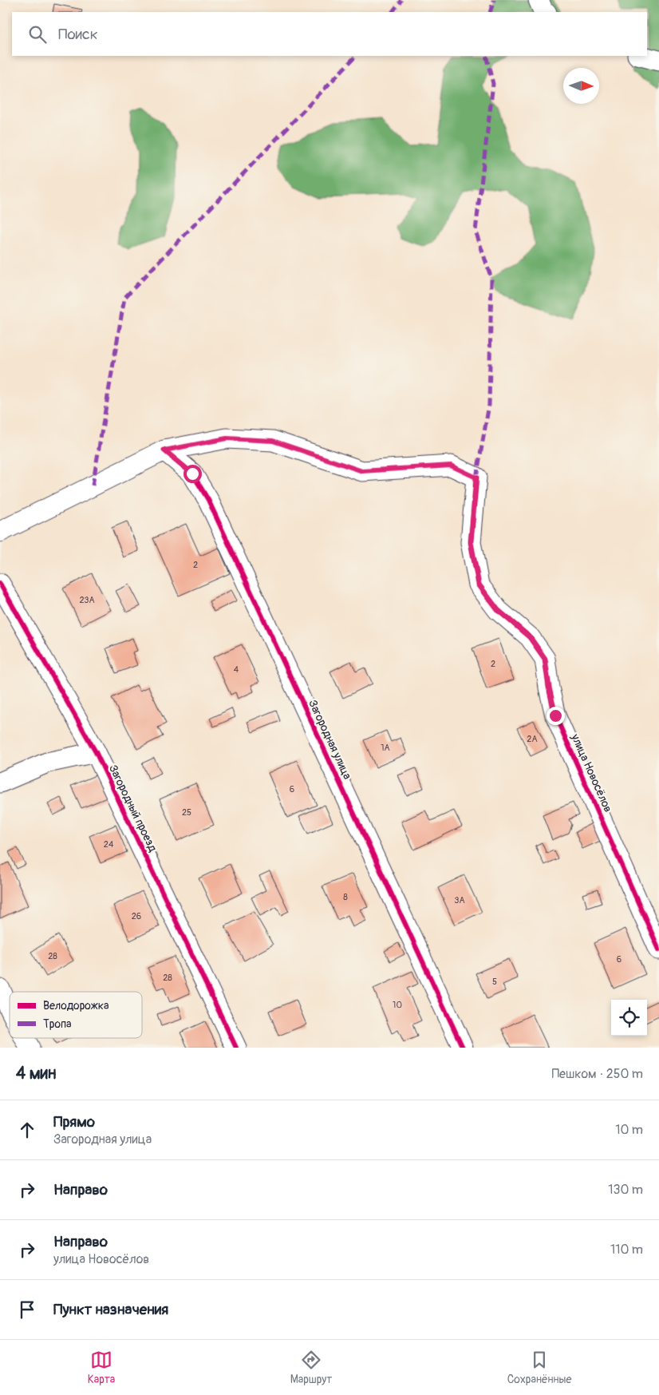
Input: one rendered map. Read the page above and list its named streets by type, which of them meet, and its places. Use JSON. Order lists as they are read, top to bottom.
{
  "streets": {
    "street": ["Загородная улица", "улица Новосёлов", "Загородный проезд"]
  },
  "crossings": [
    ["Загородная улица", "улица Новосёлов"]
  ],
  "house_numbers": [
    "2",
    "23А",
    "2",
    "4",
    "2А",
    "1А",
    "6",
    "25",
    "24",
    "8",
    "3А",
    "26",
    "28",
    "6",
    "28",
    "5",
    "10"
  ],
  "legend": ["Велодорожка", "Тропа"],
  "north": "right",
  "page": {
    "search": "Поиск",
    "heading": ["4 мин", "Пешком · 250 m"],
    "list": [
      ["Прямо", "Загородная улица", "10 m"],
      ["Направо", "130 m"],
      ["Направо", "улица Новосёлов", "110 m"],
      "Пункт назначения"
    ],
    "nav": ["Карта", "Маршрут", "Сохранённые"]
  }
}
